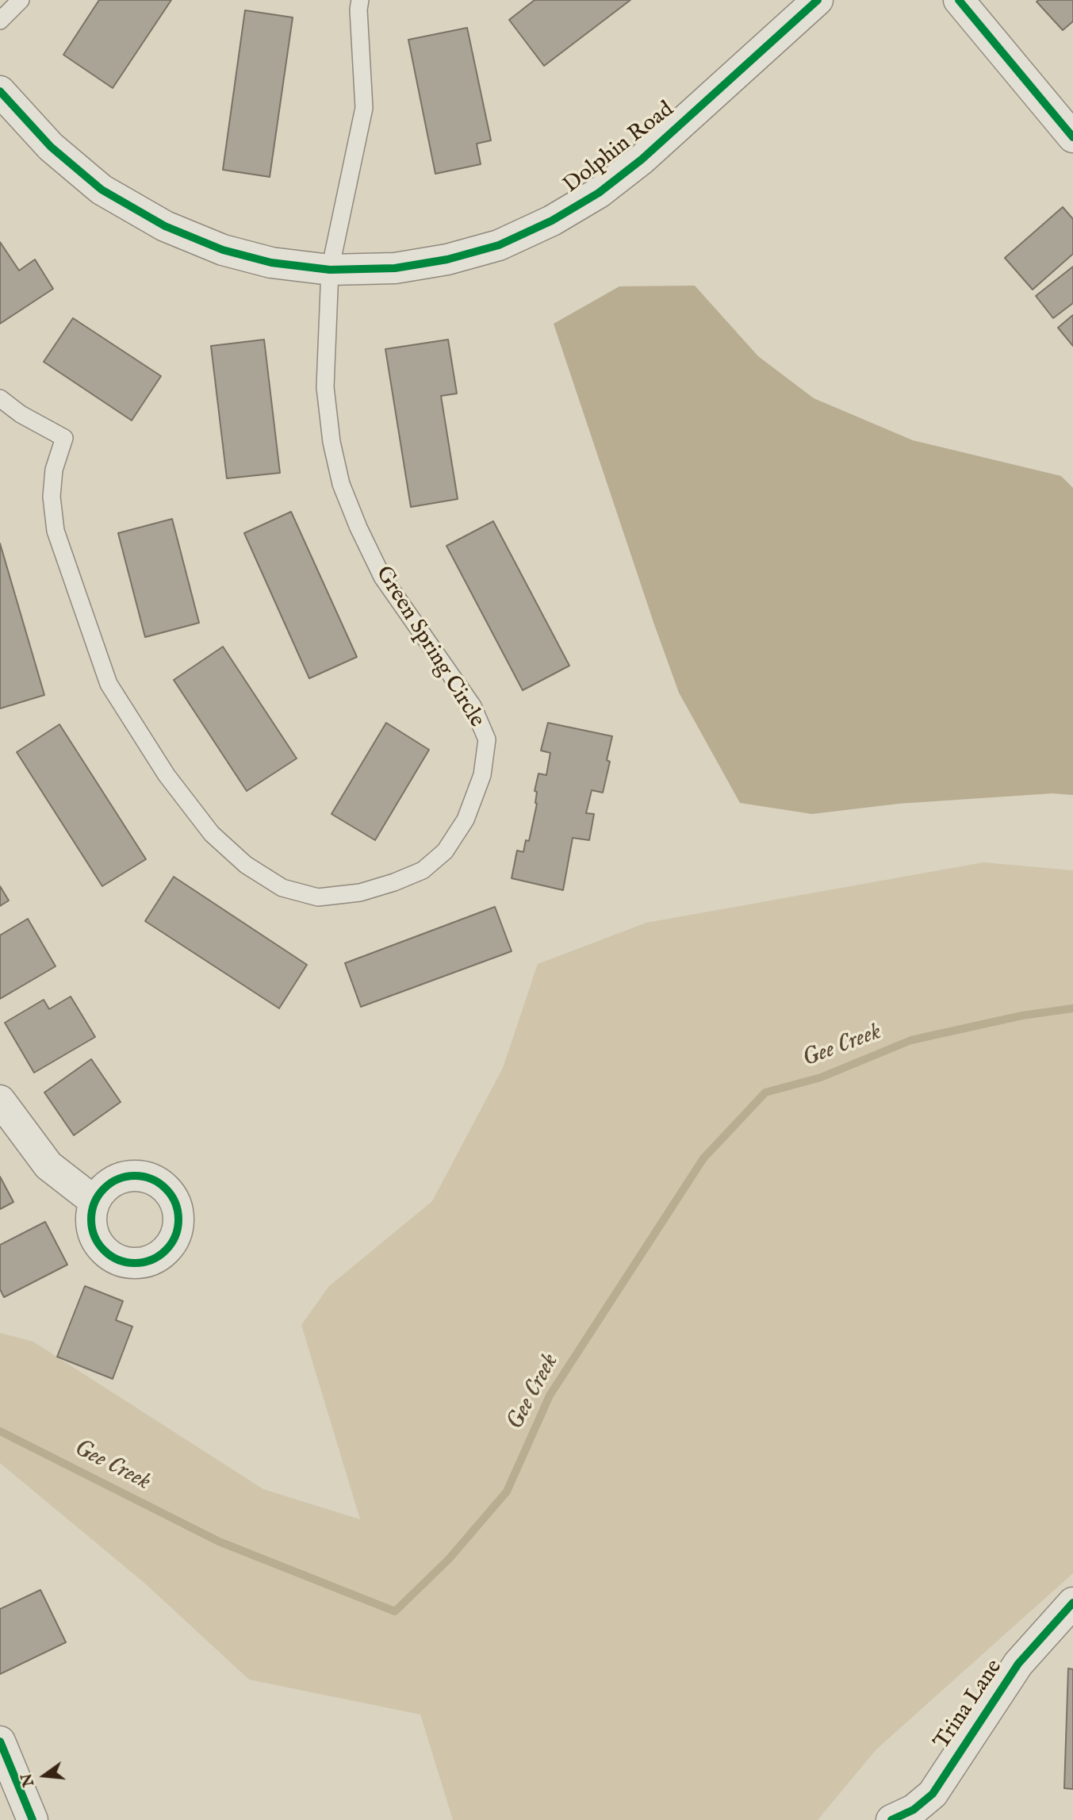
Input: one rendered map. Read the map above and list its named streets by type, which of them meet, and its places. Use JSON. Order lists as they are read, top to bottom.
{
  "streets": {
    "street": ["Dolphin Road", "Trina Lane"],
    "lane": ["Green Spring Circle"]
  },
  "crossings": [
    ["Dolphin Road", "Green Spring Circle"]
  ],
  "water": ["Gee Creek"],
  "north": "left"
}
